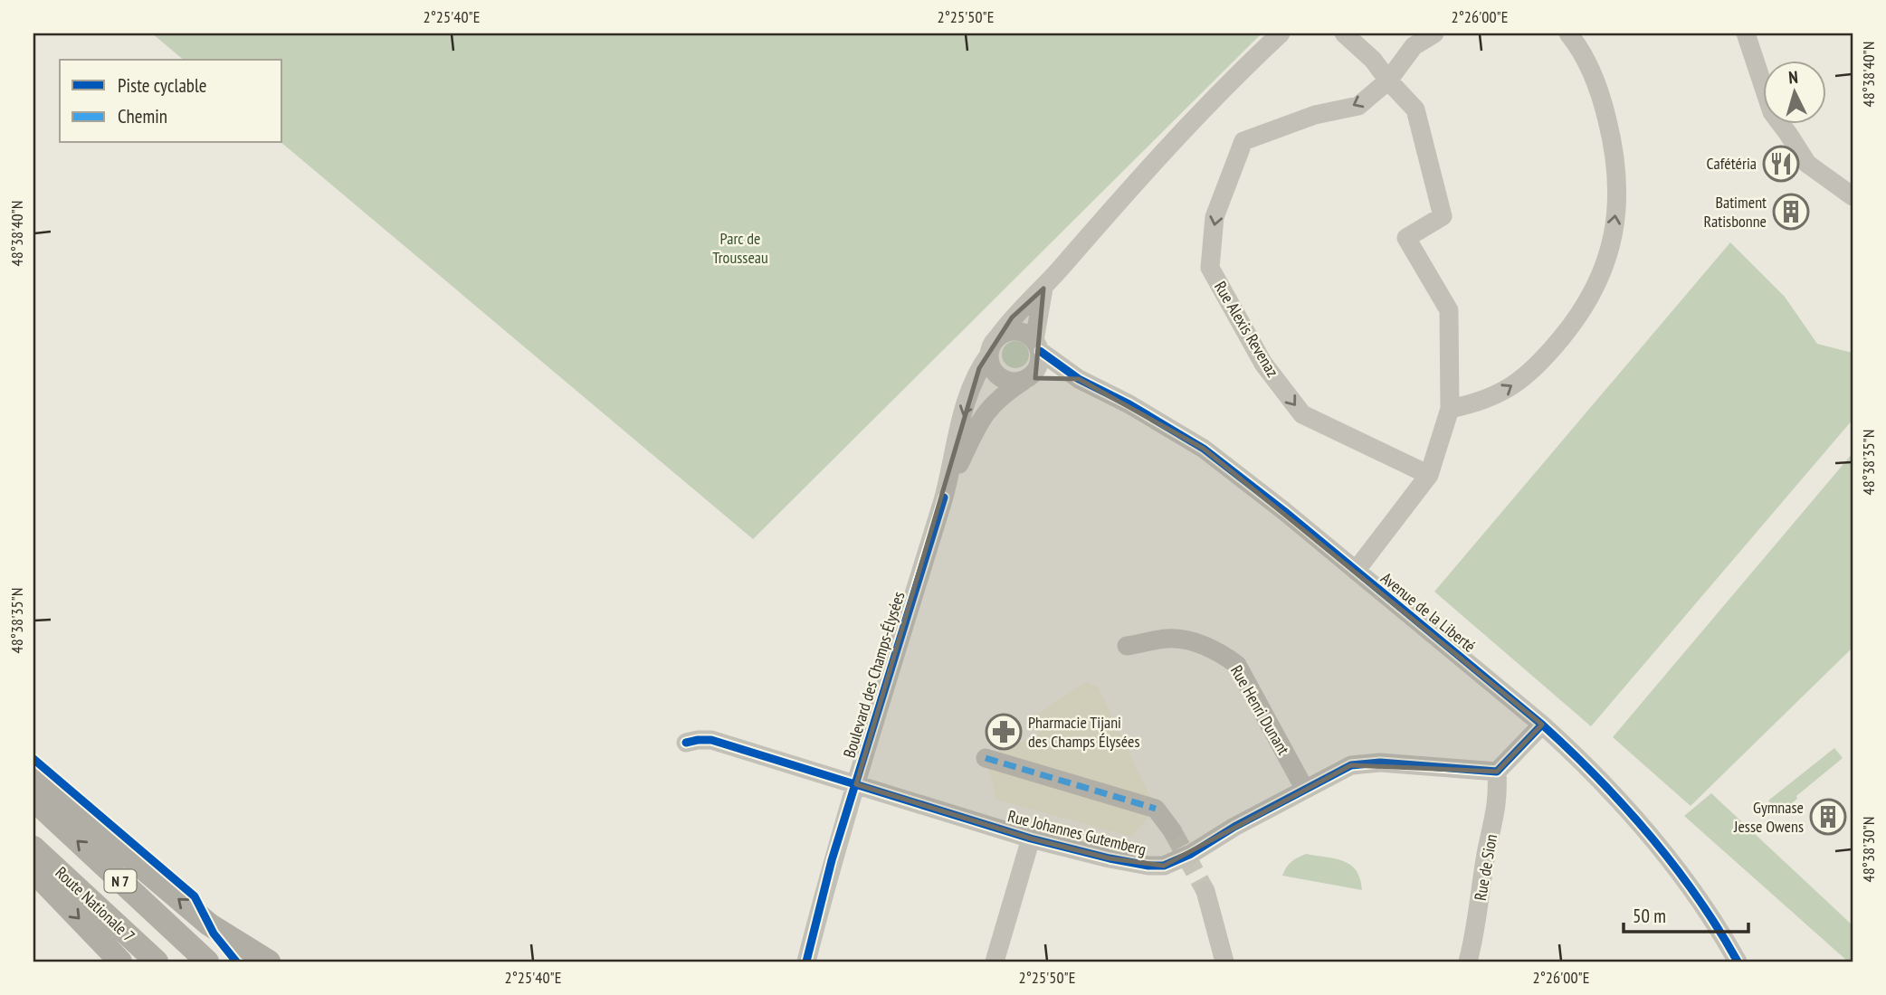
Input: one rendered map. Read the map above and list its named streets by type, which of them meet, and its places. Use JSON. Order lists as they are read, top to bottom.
{
  "streets": {
    "main road": ["N 7", "Route Nationale 7"],
    "street": [
      "Rue Alexis Revenaz",
      "Avenue de la Liberté",
      "Boulevard des Champs-Élysées",
      "Rue Henri Dunant",
      "Rue Johannes Gutemberg",
      "Rue de Sion"
    ]
  },
  "crossings": [
    ["Avenue de la Liberté", "Boulevard des Champs-Élysées"],
    ["Boulevard des Champs-Élysées", "Rue Johannes Gutemberg"],
    ["Rue Henri Dunant", "Rue Johannes Gutemberg"],
    ["Rue Johannes Gutemberg", "Rue de Sion"]
  ],
  "parks": ["Parc de Trousseau"],
  "places": {
    "restaurant": ["Cafétéria"],
    "building": ["Batiment Ratisbonne", "Gymnase Jesse Owens"],
    "pharmacy": ["Pharmacie Tijani des Champs Élysées"]
  },
  "legend": ["Piste cyclable", "Chemin"],
  "scale_bar": "50 m",
  "north": "top",
  "coordinates": [
    "2°25'40\"E",
    "2°25'50\"E",
    "2°26'00\"E",
    "48°38'40\"N",
    "48°38'35\"N",
    "48°38'30\"N"
  ]
}
